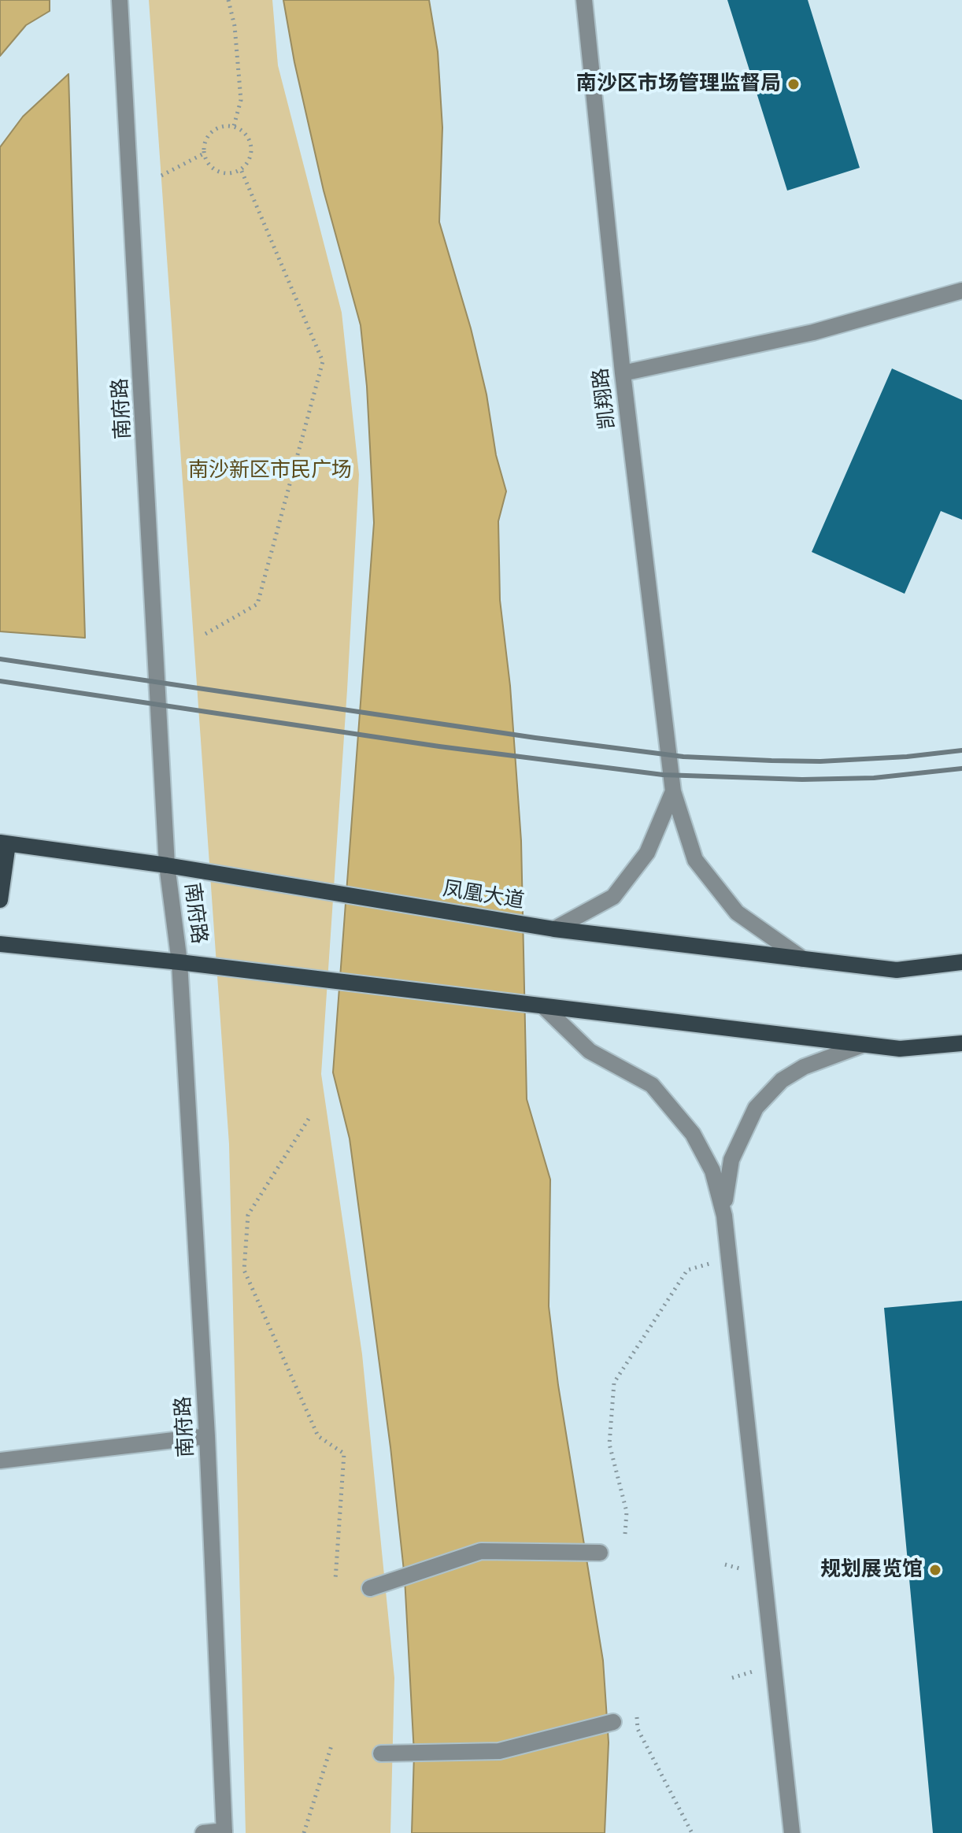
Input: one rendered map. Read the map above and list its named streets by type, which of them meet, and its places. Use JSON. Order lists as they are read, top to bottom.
{
  "streets": {
    "main road": ["凤凰大道"],
    "street": ["凯翔路", "南府路"]
  },
  "crossings": [
    ["凯翔路", "凤凰大道"],
    ["南府路", "凤凰大道"]
  ],
  "parks": ["南沙新区市民广场"],
  "places": ["南沙区市场管理监督局", "规划展览馆"]
}
